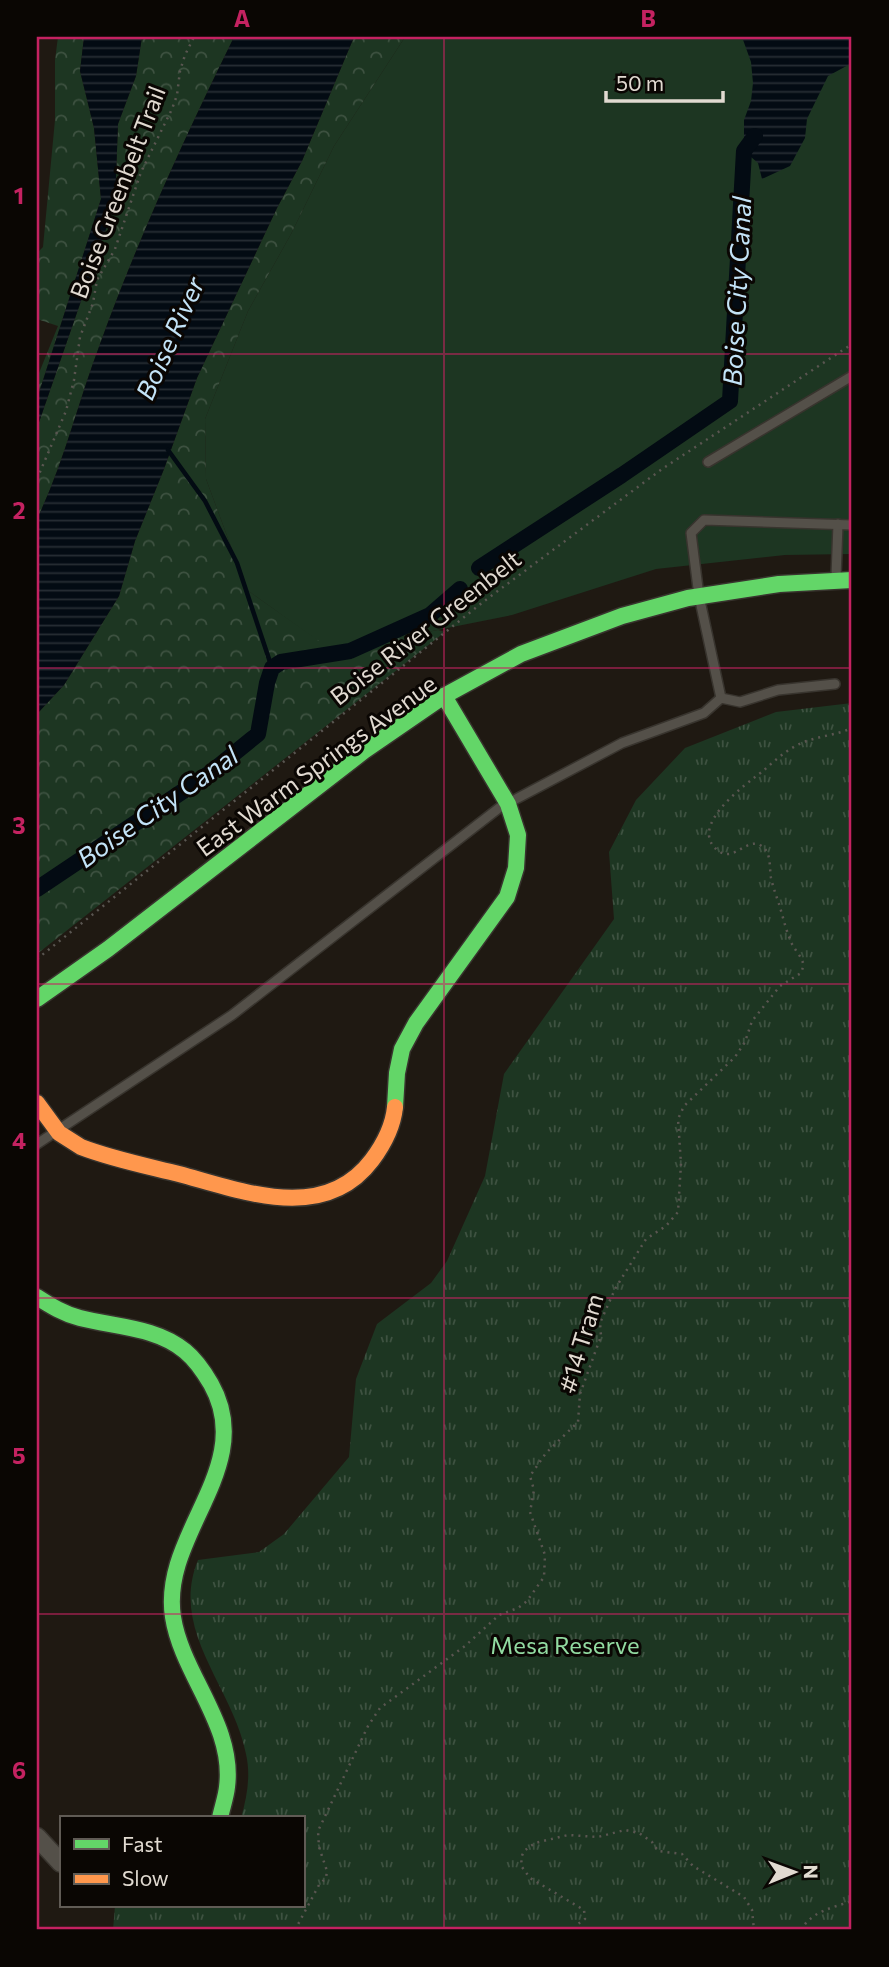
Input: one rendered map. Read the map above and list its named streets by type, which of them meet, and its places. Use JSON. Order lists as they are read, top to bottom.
{
  "streets": {
    "street": ["East Warm Springs Avenue"],
    "path": ["Boise Greenbelt Trail", "Boise River Greenbelt", "#14 Tram"]
  },
  "water": ["Boise City Canal", "Boise River"],
  "parks": ["Mesa Reserve"],
  "legend": ["Fast", "Slow"],
  "scale_bar": "50 m",
  "north": "right",
  "grid": {
    "columns": ["A", "B"],
    "rows": [
      "1",
      "2",
      "3",
      "4",
      "5",
      "6"
    ]
  }
}
